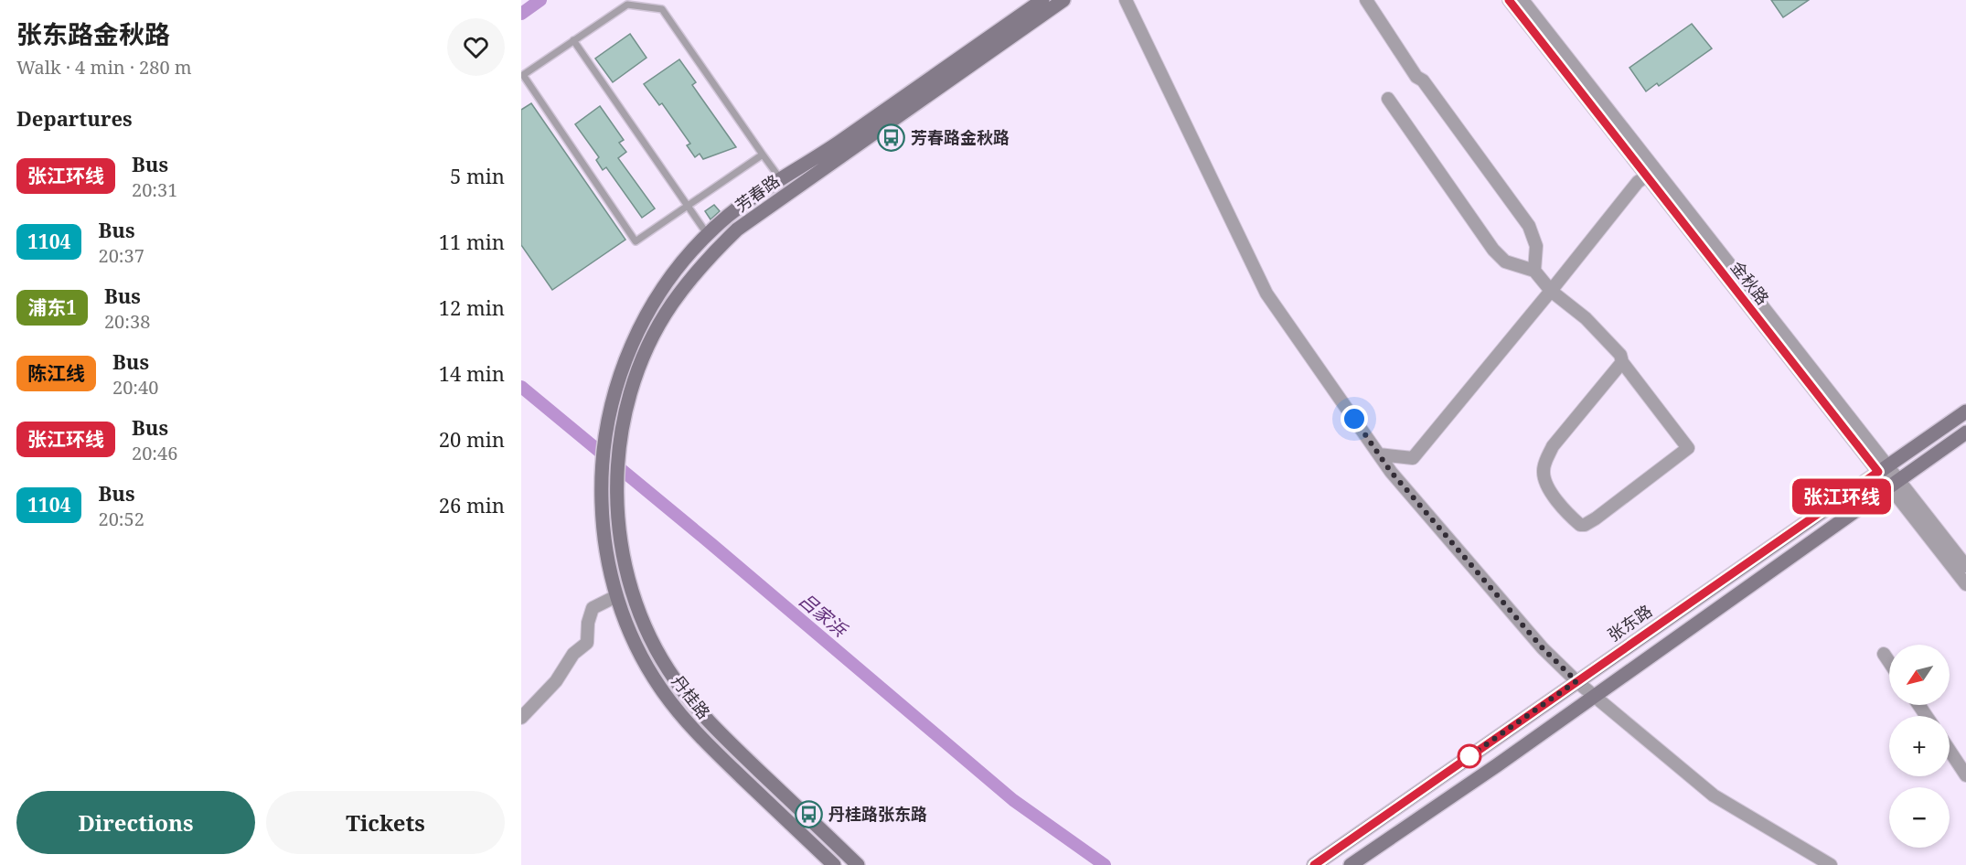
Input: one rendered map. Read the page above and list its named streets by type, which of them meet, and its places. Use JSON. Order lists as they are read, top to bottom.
{
  "streets": {
    "street": [
      "芳春路",
      "金秋路",
      "张东路",
      "丹桂路"
    ]
  },
  "crossings": [
    ["芳春路", "丹桂路"],
    ["金秋路", "张东路"]
  ],
  "water": ["吕家浜"],
  "places": {
    "bus stop": ["芳春路金秋路", "丹桂路张东路"]
  },
  "lines": ["bus line 张江环线"],
  "north": "bottom left",
  "page": {
    "heading": [
      ["张东路金秋路", "Walk · 4 min · 280 m"],
      "Departures"
    ],
    "on_map": "张江环线",
    "list": [
      {
        "mark": "张江环线",
        "name": "Bus",
        "note": "20:31",
        "value": "5 min"
      },
      {
        "mark": "1104",
        "name": "Bus",
        "note": "20:37",
        "value": "11 min"
      },
      {
        "mark": "浦东1",
        "name": "Bus",
        "note": "20:38",
        "value": "12 min"
      },
      {
        "mark": "陈江线",
        "name": "Bus",
        "note": "20:40",
        "value": "14 min"
      },
      {
        "mark": "张江环线",
        "name": "Bus",
        "note": "20:46",
        "value": "20 min"
      },
      {
        "mark": "1104",
        "name": "Bus",
        "note": "20:52",
        "value": "26 min"
      }
    ],
    "map_buttons": ["+", "−"],
    "buttons": ["Directions", "Tickets"]
  }
}
